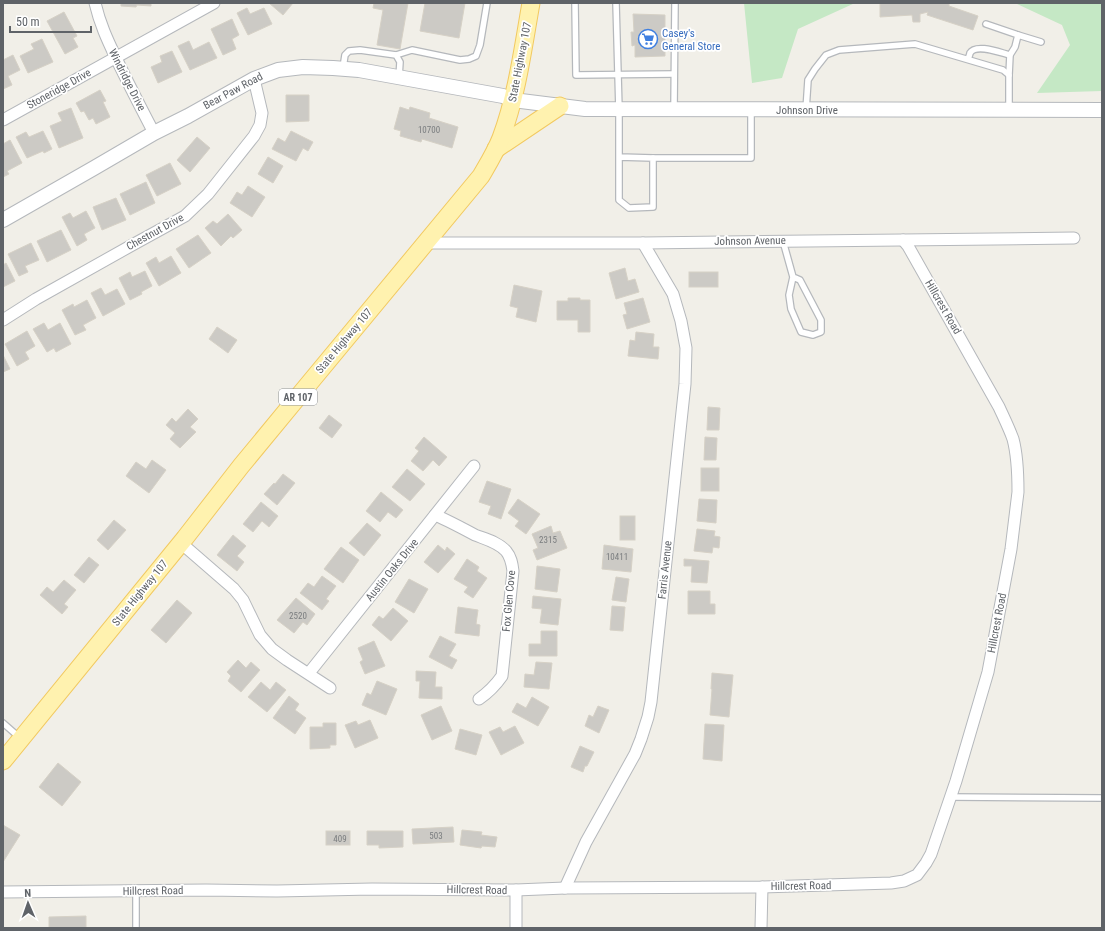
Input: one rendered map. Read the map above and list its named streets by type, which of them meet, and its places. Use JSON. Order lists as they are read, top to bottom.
{
  "streets": {
    "main road": ["State Highway 107", "AR 107"],
    "street": [
      "Windridge Drive",
      "Stoneridge Drive",
      "Bear Paw Road",
      "Johnson Drive",
      "Chestnut Drive",
      "Johnson Avenue",
      "Hillcrest Road",
      "Austin Oaks Drive",
      "Farris Avenue",
      "Fox Glen Cove"
    ]
  },
  "crossings": [
    ["State Highway 107", "Bear Paw Road"],
    ["State Highway 107", "Johnson Drive"],
    ["State Highway 107", "Johnson Avenue"],
    ["Windridge Drive", "Stoneridge Drive"],
    ["Windridge Drive", "Bear Paw Road"],
    ["Bear Paw Road", "Johnson Drive"],
    ["Bear Paw Road", "Chestnut Drive"],
    ["Johnson Avenue", "Hillcrest Road"],
    ["Johnson Avenue", "Farris Avenue"],
    ["Hillcrest Road", "Farris Avenue"],
    ["Austin Oaks Drive", "Fox Glen Cove"]
  ],
  "places": {
    "supermarket": ["Casey's General Store"]
  },
  "house_numbers": [
    "10700",
    "2315",
    "10411",
    "2520",
    "503",
    "409"
  ],
  "scale_bar": "50 m",
  "north": "top"
}
